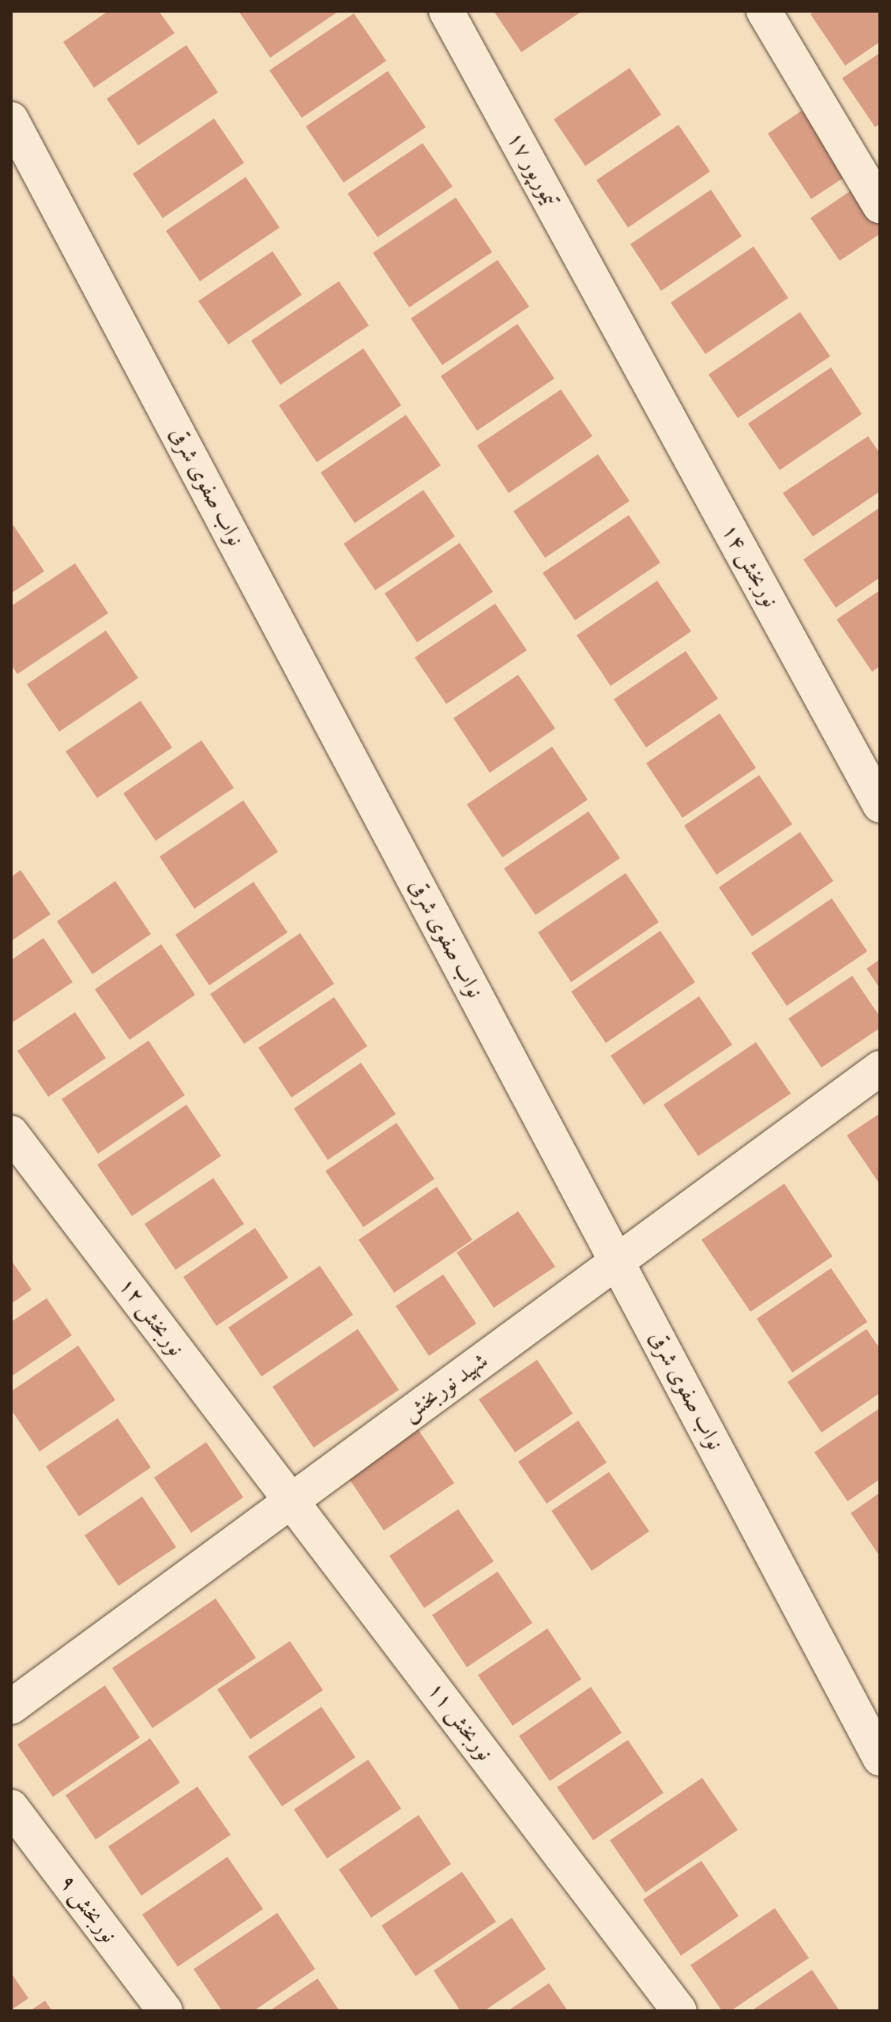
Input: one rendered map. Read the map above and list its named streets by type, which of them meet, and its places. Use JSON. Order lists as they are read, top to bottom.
{
  "streets": {
    "street": [
      "تیمورپور ۱۷",
      "نواب صفوی شرقی",
      "نوربخش ۱۴",
      "نوربخش ۱۲",
      "شهید نوربخش",
      "نوربخش ۱۱",
      "نوربخش ۹"
    ]
  },
  "crossings": [
    ["تیمورپور ۱۷", "نوربخش ۱۴"],
    ["نواب صفوی شرقی", "شهید نوربخش"],
    ["نوربخش ۱۲", "شهید نوربخش"],
    ["نوربخش ۱۲", "نوربخش ۱۱"],
    ["شهید نوربخش", "نوربخش ۱۱"]
  ]
}
